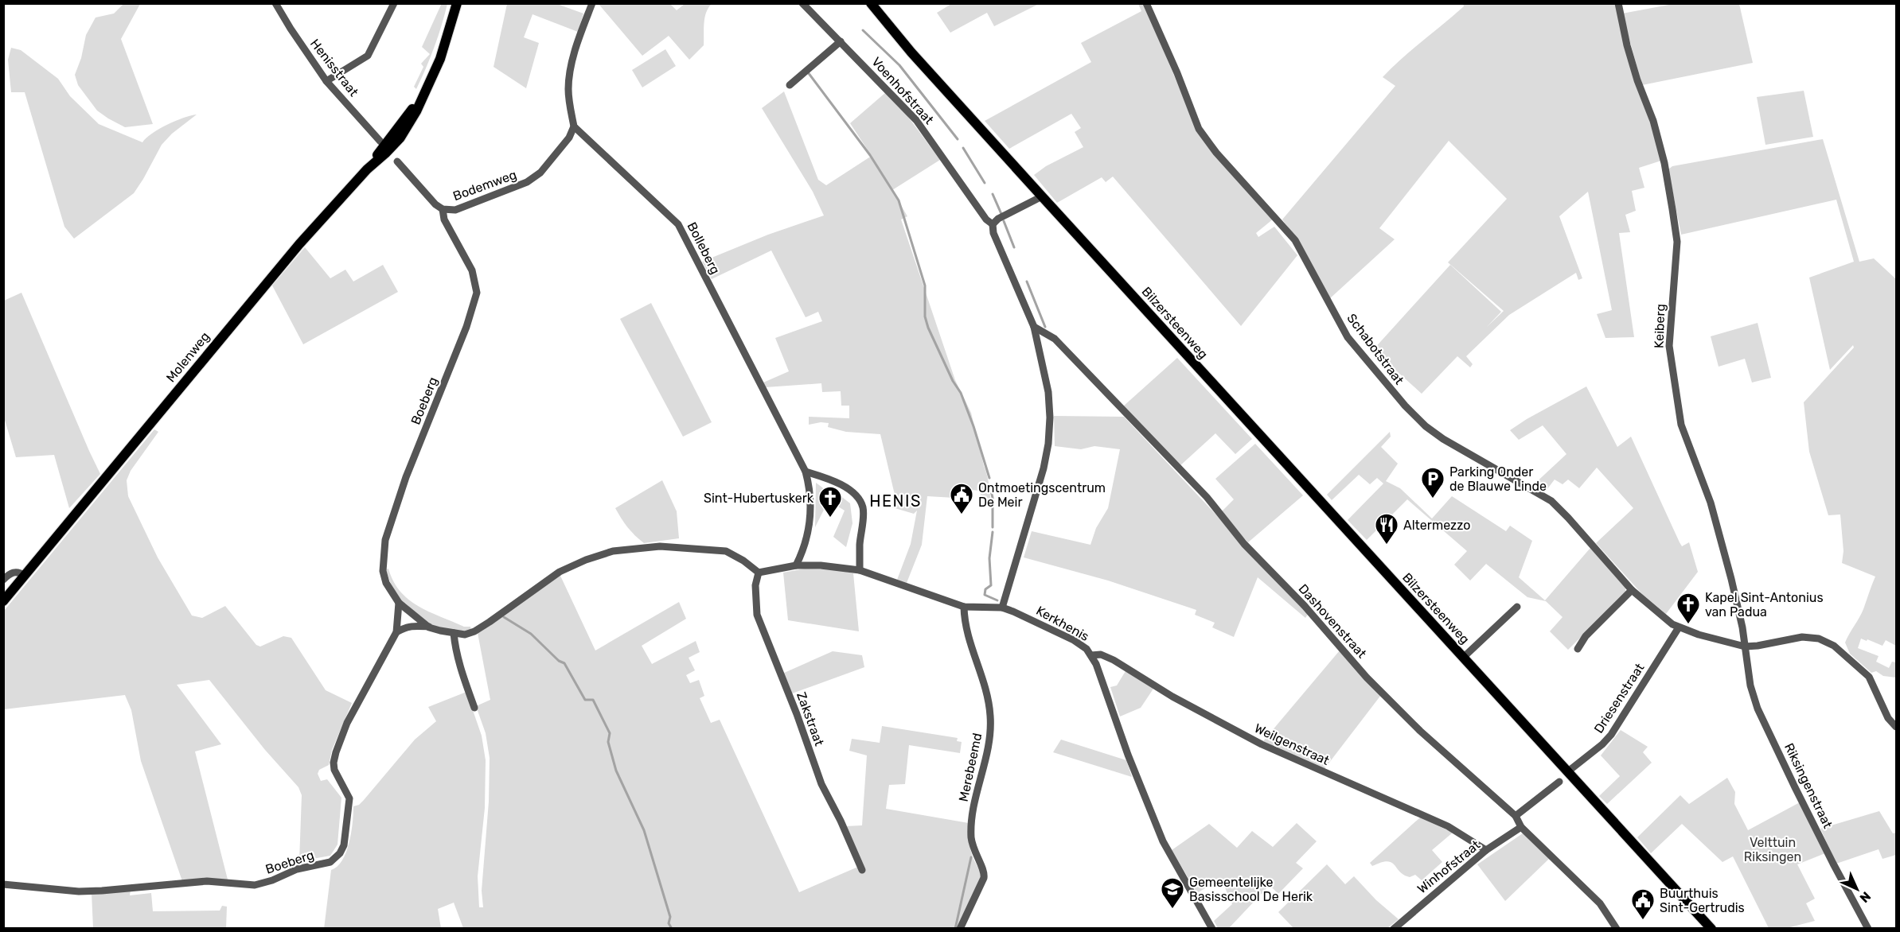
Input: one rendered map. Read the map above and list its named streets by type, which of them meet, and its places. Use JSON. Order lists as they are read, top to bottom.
{
  "streets": {
    "main road": ["Bilzersteenweg", "Molenweg"],
    "street": [
      "Henisstraat",
      "Voenhofstraat",
      "Bodemweg",
      "Bolleberg",
      "Keiberg",
      "Schabotstraat",
      "Boeberg",
      "Dashovenstraat",
      "Kerkhenis",
      "Driesenstraat",
      "Zakstraat",
      "Weilgenstraat",
      "Merebeemd",
      "Riksingenstraat",
      "Winhofstraat"
    ]
  },
  "crossings": [
    ["Bodemweg", "Bolleberg"],
    ["Bodemweg", "Boeberg"],
    ["Bolleberg", "Kerkhenis"],
    ["Bilzersteenweg", "Driesenstraat"],
    ["Keiberg", "Schabotstraat"],
    ["Keiberg", "Riksingenstraat"],
    ["Schabotstraat", "Driesenstraat"],
    ["Schabotstraat", "Riksingenstraat"],
    ["Boeberg", "Kerkhenis"],
    ["Boeberg", "Zakstraat"],
    ["Dashovenstraat", "Winhofstraat"],
    ["Kerkhenis", "Zakstraat"],
    ["Kerkhenis", "Weilgenstraat"],
    ["Kerkhenis", "Merebeemd"],
    ["Weilgenstraat", "Winhofstraat"]
  ],
  "districts": ["HENIS"],
  "parks": ["Velttuin Riksingen"],
  "places": {
    "parking": ["Parking Onder de Blauwe Linde"],
    "public building": ["Ontmoetingscentrum De Meir", "Buurthuis Sint-Gertrudis"],
    "church": ["Sint-Hubertuskerk", "Kapel Sint-Antonius van Padua"],
    "restaurant": ["Altermezzo"],
    "school or university": ["Gemeentelijke Basisschool De Herik"]
  },
  "north": "bottom right"
}
